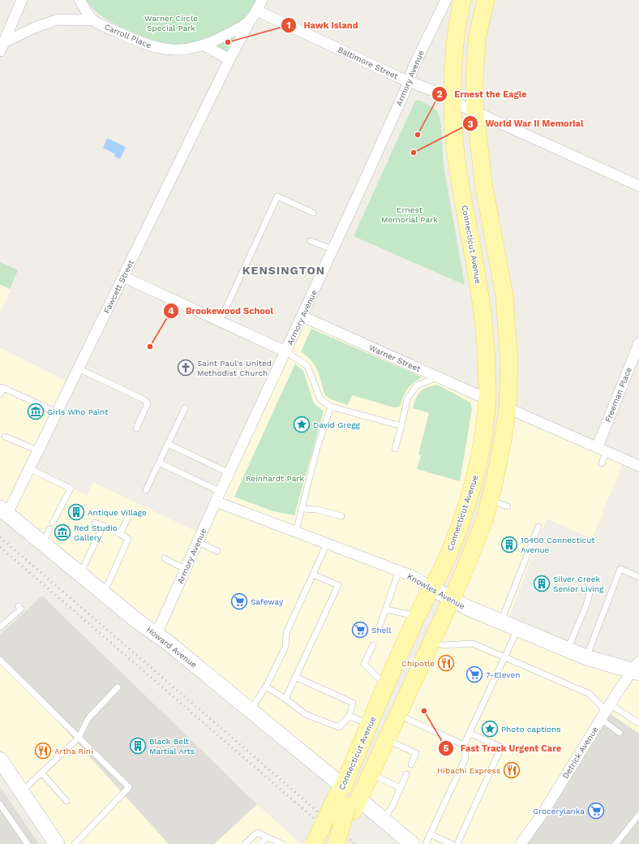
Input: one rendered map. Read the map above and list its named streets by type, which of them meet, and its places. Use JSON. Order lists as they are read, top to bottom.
{
  "streets": {
    "main road": ["Connecticut Avenue"],
    "street": [
      "Carroll Place",
      "Baltimore Street",
      "Armory Avenue",
      "Fawcett Street",
      "Warner Street",
      "Freeman Place",
      "Knowles Avenue",
      "Howard Avenue",
      "Detrick Avenue"
    ]
  },
  "crossings": [
    ["Carroll Place", "Baltimore Street"],
    ["Carroll Place", "Fawcett Street"],
    ["Baltimore Street", "Armory Avenue"],
    ["Baltimore Street", "Connecticut Avenue"],
    ["Armory Avenue", "Warner Street"],
    ["Armory Avenue", "Knowles Avenue"],
    ["Armory Avenue", "Howard Avenue"],
    ["Connecticut Avenue", "Warner Street"],
    ["Connecticut Avenue", "Knowles Avenue"],
    ["Connecticut Avenue", "Howard Avenue"],
    ["Fawcett Street", "Howard Avenue"],
    ["Knowles Avenue", "Detrick Avenue"]
  ],
  "districts": ["KENSINGTON"],
  "parks": ["Warner Circle Special Park", "Ernest Memorial Park", "Reinhardt Park"],
  "places": {
    "other": [
      "Hawk Island",
      "Ernest the Eagle",
      "World War II Memorial",
      "Brookewood School",
      "Fast Track Urgent Care"
    ],
    "church": ["Saint Paul's United Methodist Church"],
    "museum": ["Girls Who Paint", "Red Studio Gallery"],
    "place": ["David Gregg", "Photo captions"],
    "building": [
      "Antique Village",
      "10400 Connecticut Avenue",
      "Silver Creek Senior Living",
      "Black Belt Martial Arts"
    ],
    "supermarket": [
      "Safeway",
      "Shell",
      "7-Eleven",
      "Grocerylanka"
    ],
    "restaurant": ["Chipotle", "Artha Rini", "Hibachi Express"]
  }
}
